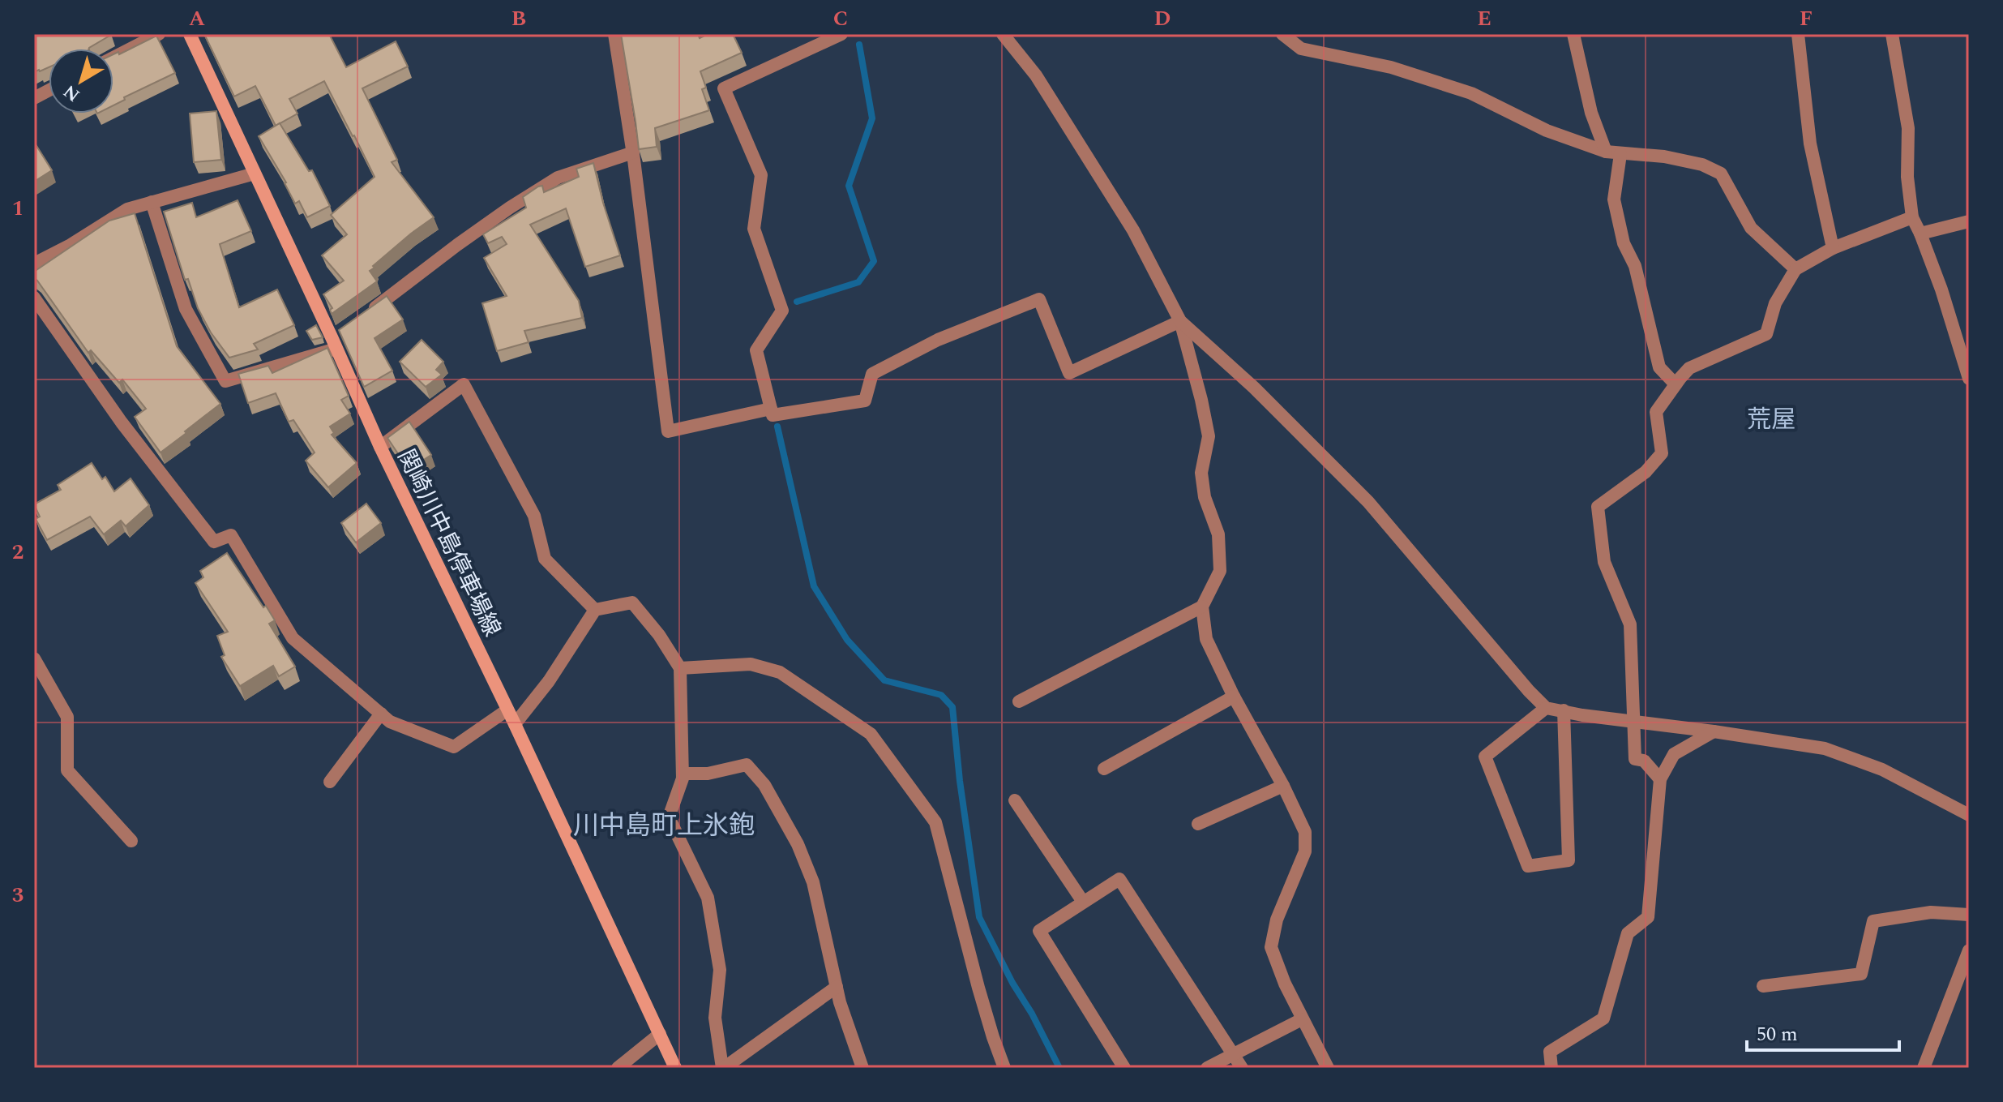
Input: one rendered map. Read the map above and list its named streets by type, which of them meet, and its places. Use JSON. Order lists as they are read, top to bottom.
{
  "streets": {
    "main road": ["関崎川中島停車場線"]
  },
  "districts": ["荒屋", "川中島町上氷鉋"],
  "scale_bar": "50 m",
  "north": "bottom left",
  "grid": {
    "columns": [
      "A",
      "B",
      "C",
      "D",
      "E",
      "F"
    ],
    "rows": ["1", "2", "3"]
  }
}
